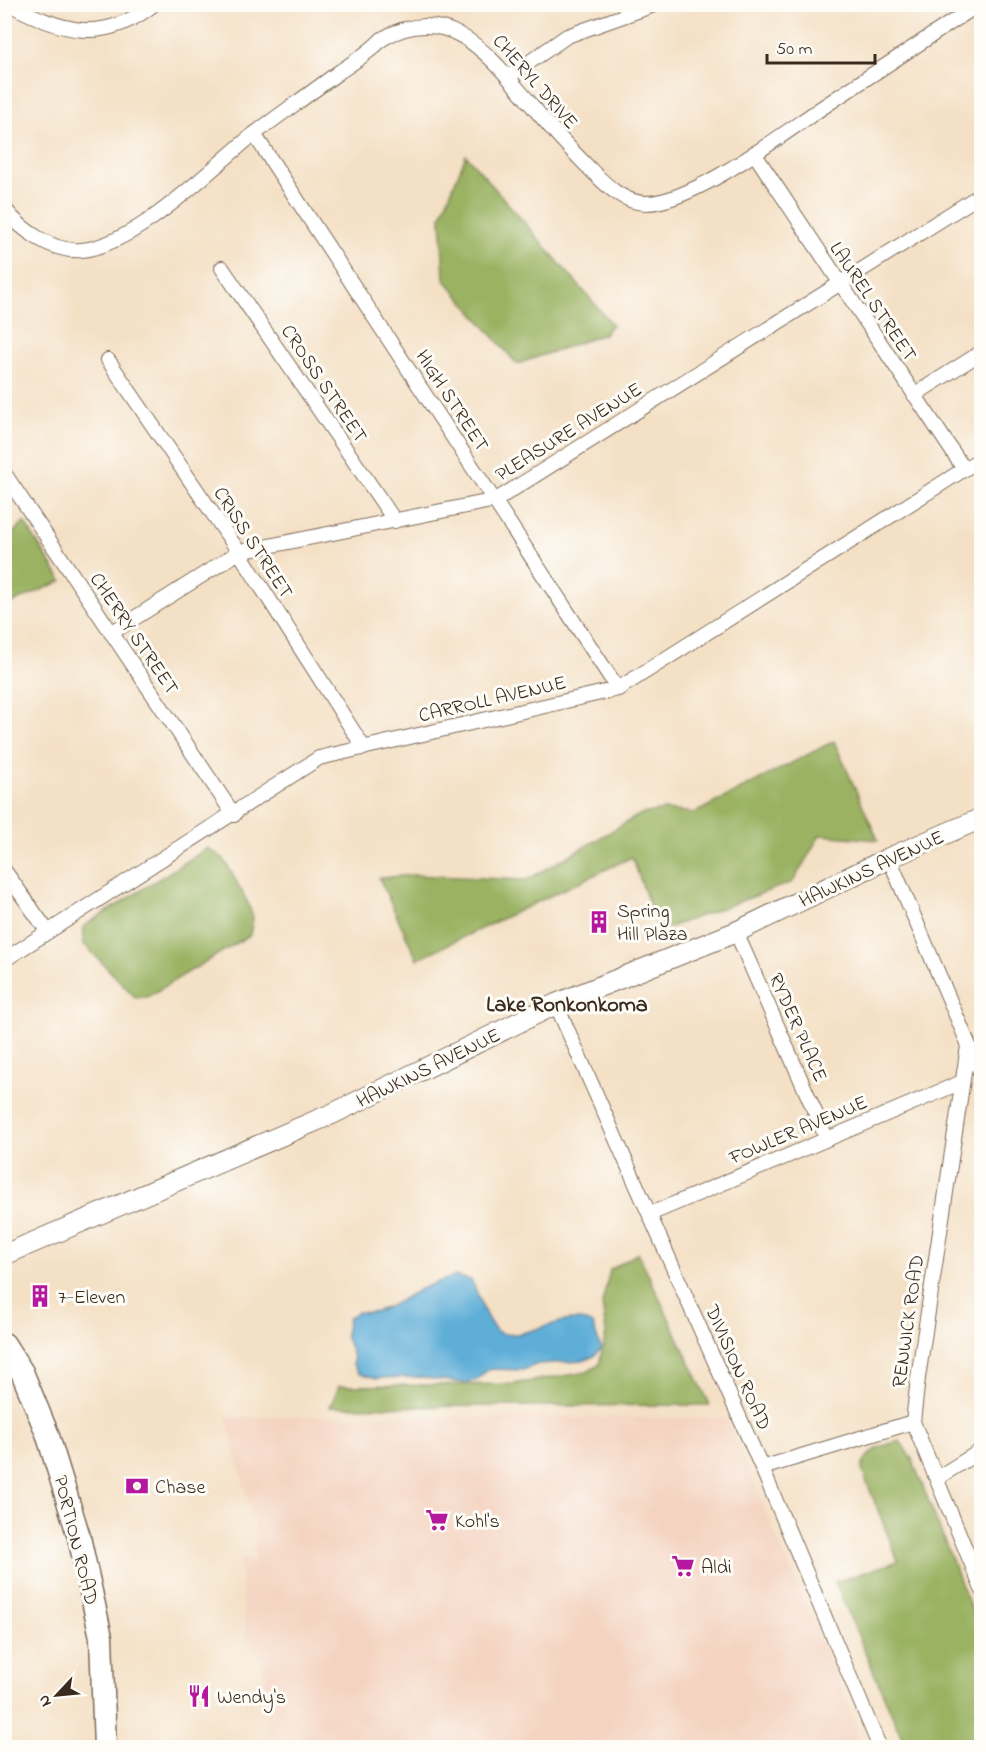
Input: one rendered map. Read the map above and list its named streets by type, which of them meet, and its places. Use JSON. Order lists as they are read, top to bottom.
{
  "streets": {
    "main road": ["PORTION ROAD"],
    "street": [
      "CHERYL DRIVE",
      "LAUREL STREET",
      "CROSS STREET",
      "HIGH STREET",
      "PLEASURE AVENUE",
      "CRISS STREET",
      "CHERRY STREET",
      "CARROLL AVENUE",
      "HAWKINS AVENUE",
      "RYDER PLACE",
      "FOWLER AVENUE",
      "RENWICK ROAD",
      "DIVISION ROAD"
    ]
  },
  "crossings": [
    ["CHERYL DRIVE", "LAUREL STREET"],
    ["CHERYL DRIVE", "HIGH STREET"],
    ["LAUREL STREET", "PLEASURE AVENUE"],
    ["LAUREL STREET", "CARROLL AVENUE"],
    ["CROSS STREET", "PLEASURE AVENUE"],
    ["HIGH STREET", "PLEASURE AVENUE"],
    ["HIGH STREET", "CARROLL AVENUE"],
    ["PLEASURE AVENUE", "CRISS STREET"],
    ["PLEASURE AVENUE", "CHERRY STREET"],
    ["CRISS STREET", "CARROLL AVENUE"],
    ["CHERRY STREET", "CARROLL AVENUE"],
    ["HAWKINS AVENUE", "RYDER PLACE"],
    ["HAWKINS AVENUE", "DIVISION ROAD"],
    ["RYDER PLACE", "FOWLER AVENUE"],
    ["FOWLER AVENUE", "RENWICK ROAD"],
    ["FOWLER AVENUE", "DIVISION ROAD"]
  ],
  "districts": ["Lake Ronkonkoma"],
  "places": {
    "building": ["Spring Hill Plaza", "7-Eleven"],
    "bank": ["Chase"],
    "supermarket": ["Kohl's", "Aldi"],
    "restaurant": ["Wendy's"]
  },
  "scale_bar": "50 m",
  "north": "bottom left"
}
